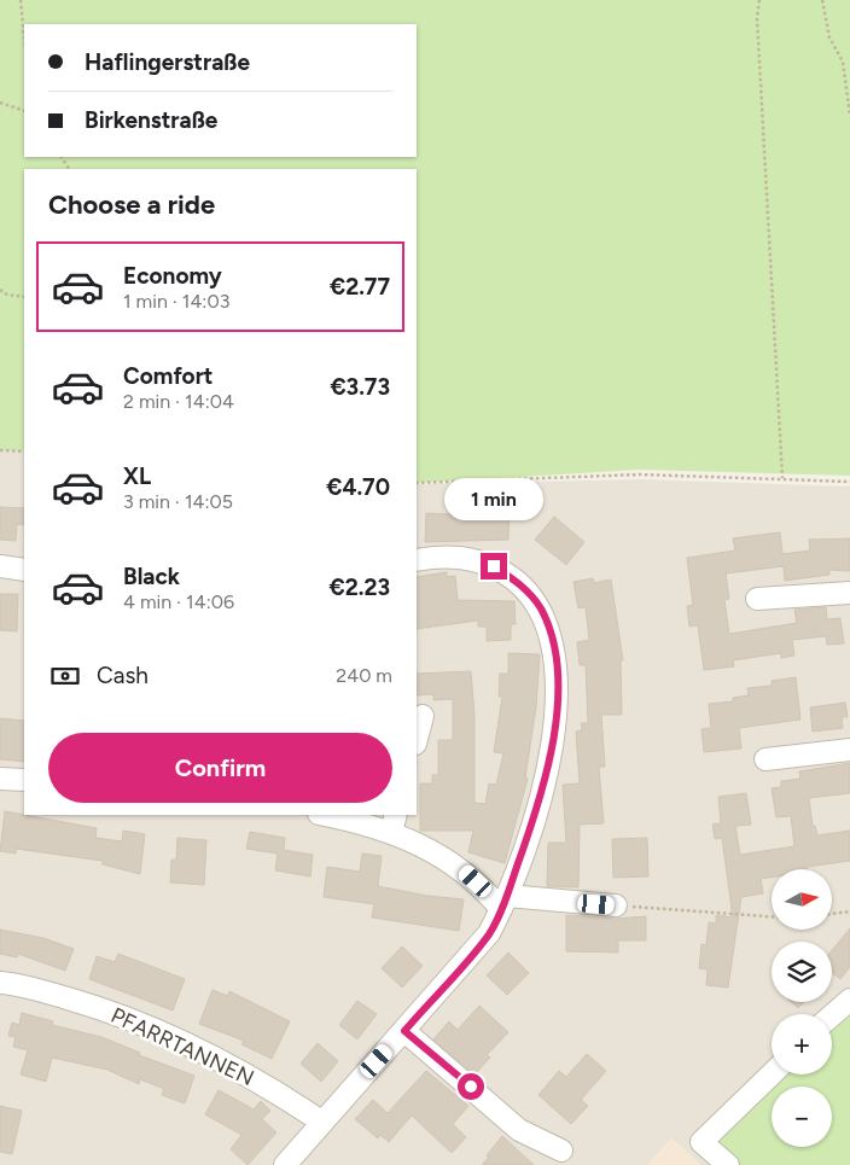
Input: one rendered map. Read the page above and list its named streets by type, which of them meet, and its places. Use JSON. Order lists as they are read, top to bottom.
{
  "streets": {
    "street": ["PFARRTANNEN"]
  },
  "north": "right",
  "page": {
    "banner": ["Haflingerstraße", "Birkenstraße"],
    "heading": "Choose a ride",
    "list": [
      {
        "name": "Economy",
        "note": "1 min · 14:03",
        "value": "€2.77"
      },
      {
        "name": "Comfort",
        "note": "2 min · 14:04",
        "value": "€3.73"
      },
      {
        "name": "XL",
        "note": "3 min · 14:05",
        "value": "€4.70"
      },
      {
        "name": "Black",
        "note": "4 min · 14:06",
        "value": "€2.23"
      }
    ],
    "bubble": "1 min",
    "pay": ["Cash", "240 m"],
    "buttons": "Confirm",
    "map_buttons": ["+", "−"]
  }
}
